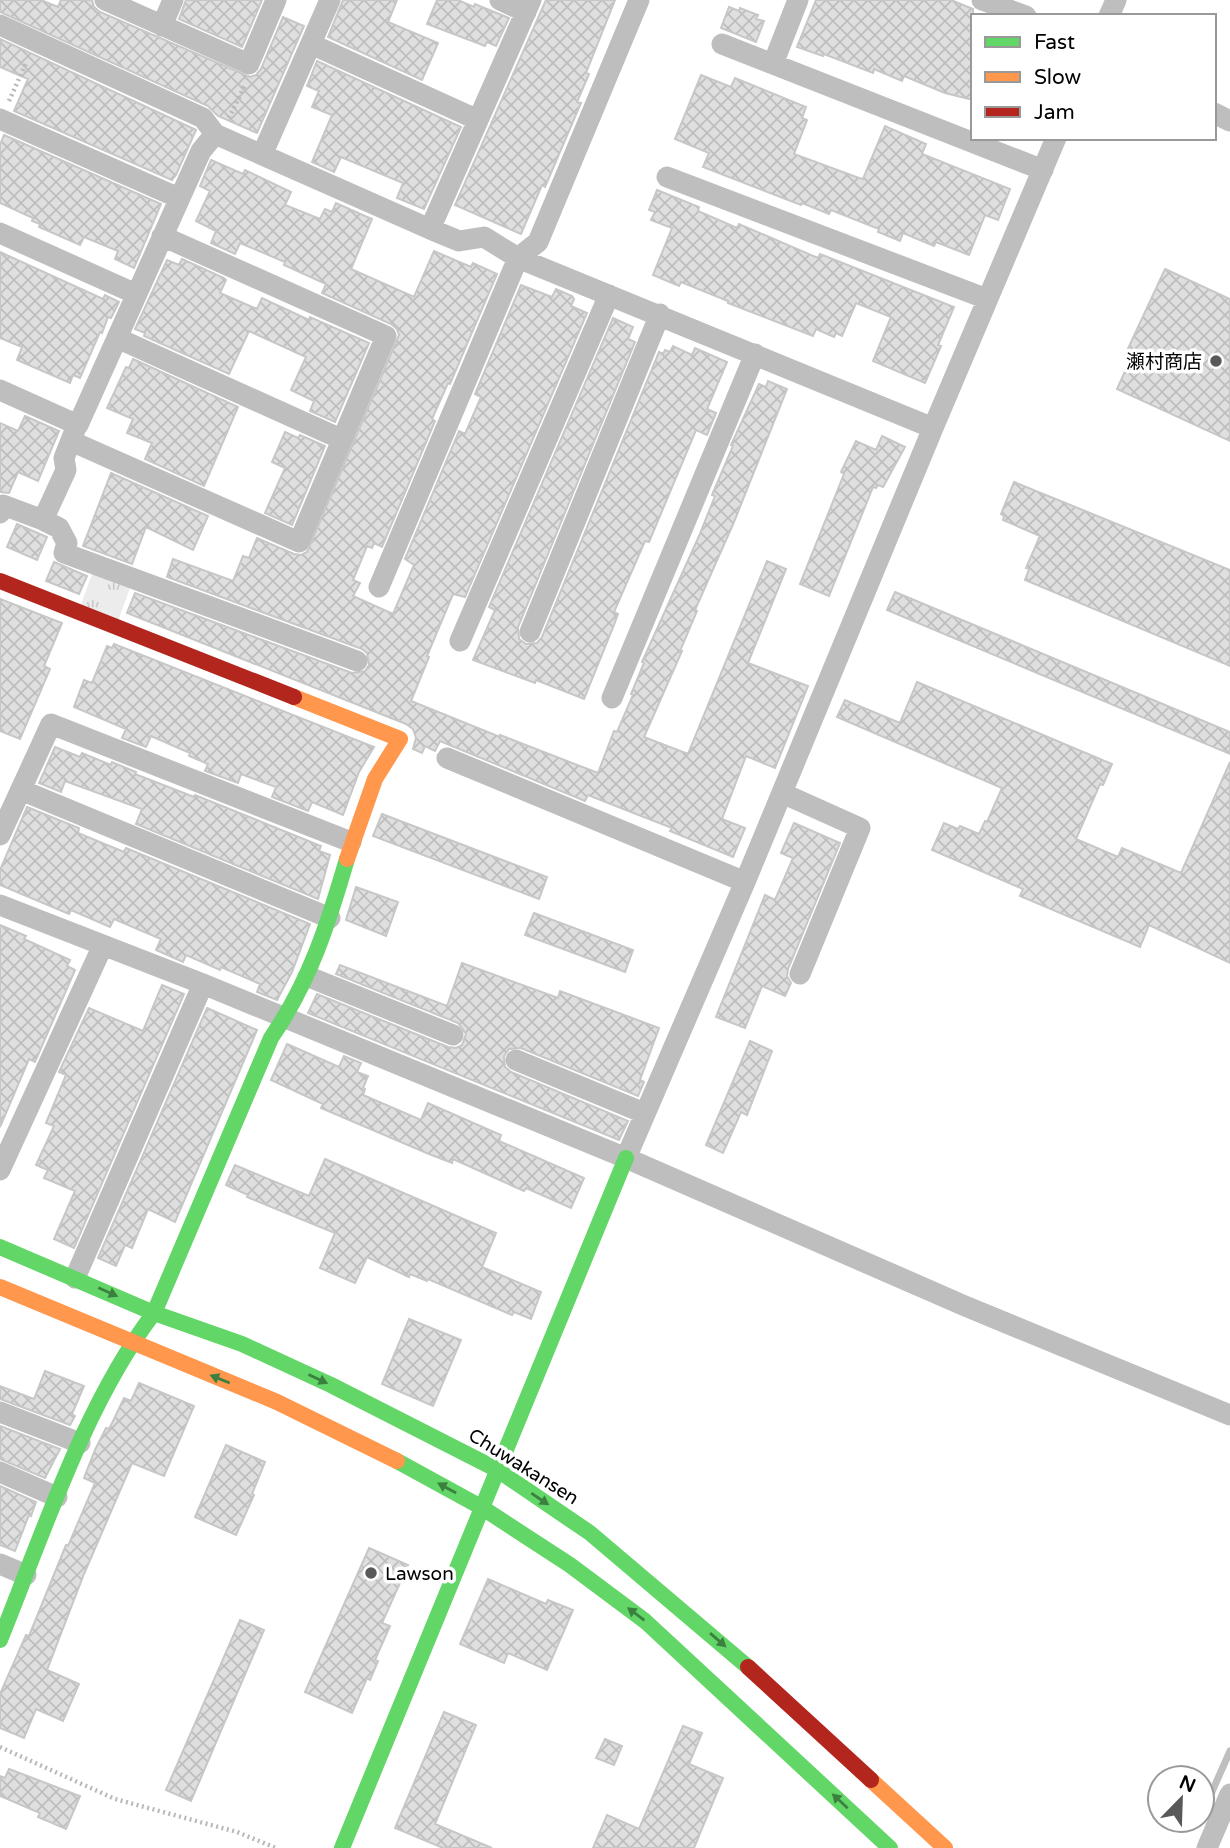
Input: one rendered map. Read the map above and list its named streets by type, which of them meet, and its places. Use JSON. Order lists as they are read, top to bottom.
{
  "streets": {
    "main road": ["Chuwakansen"]
  },
  "places": ["瀬村商店", "Lawson"],
  "legend": ["Fast", "Slow", "Jam"],
  "north": "top right"
}
